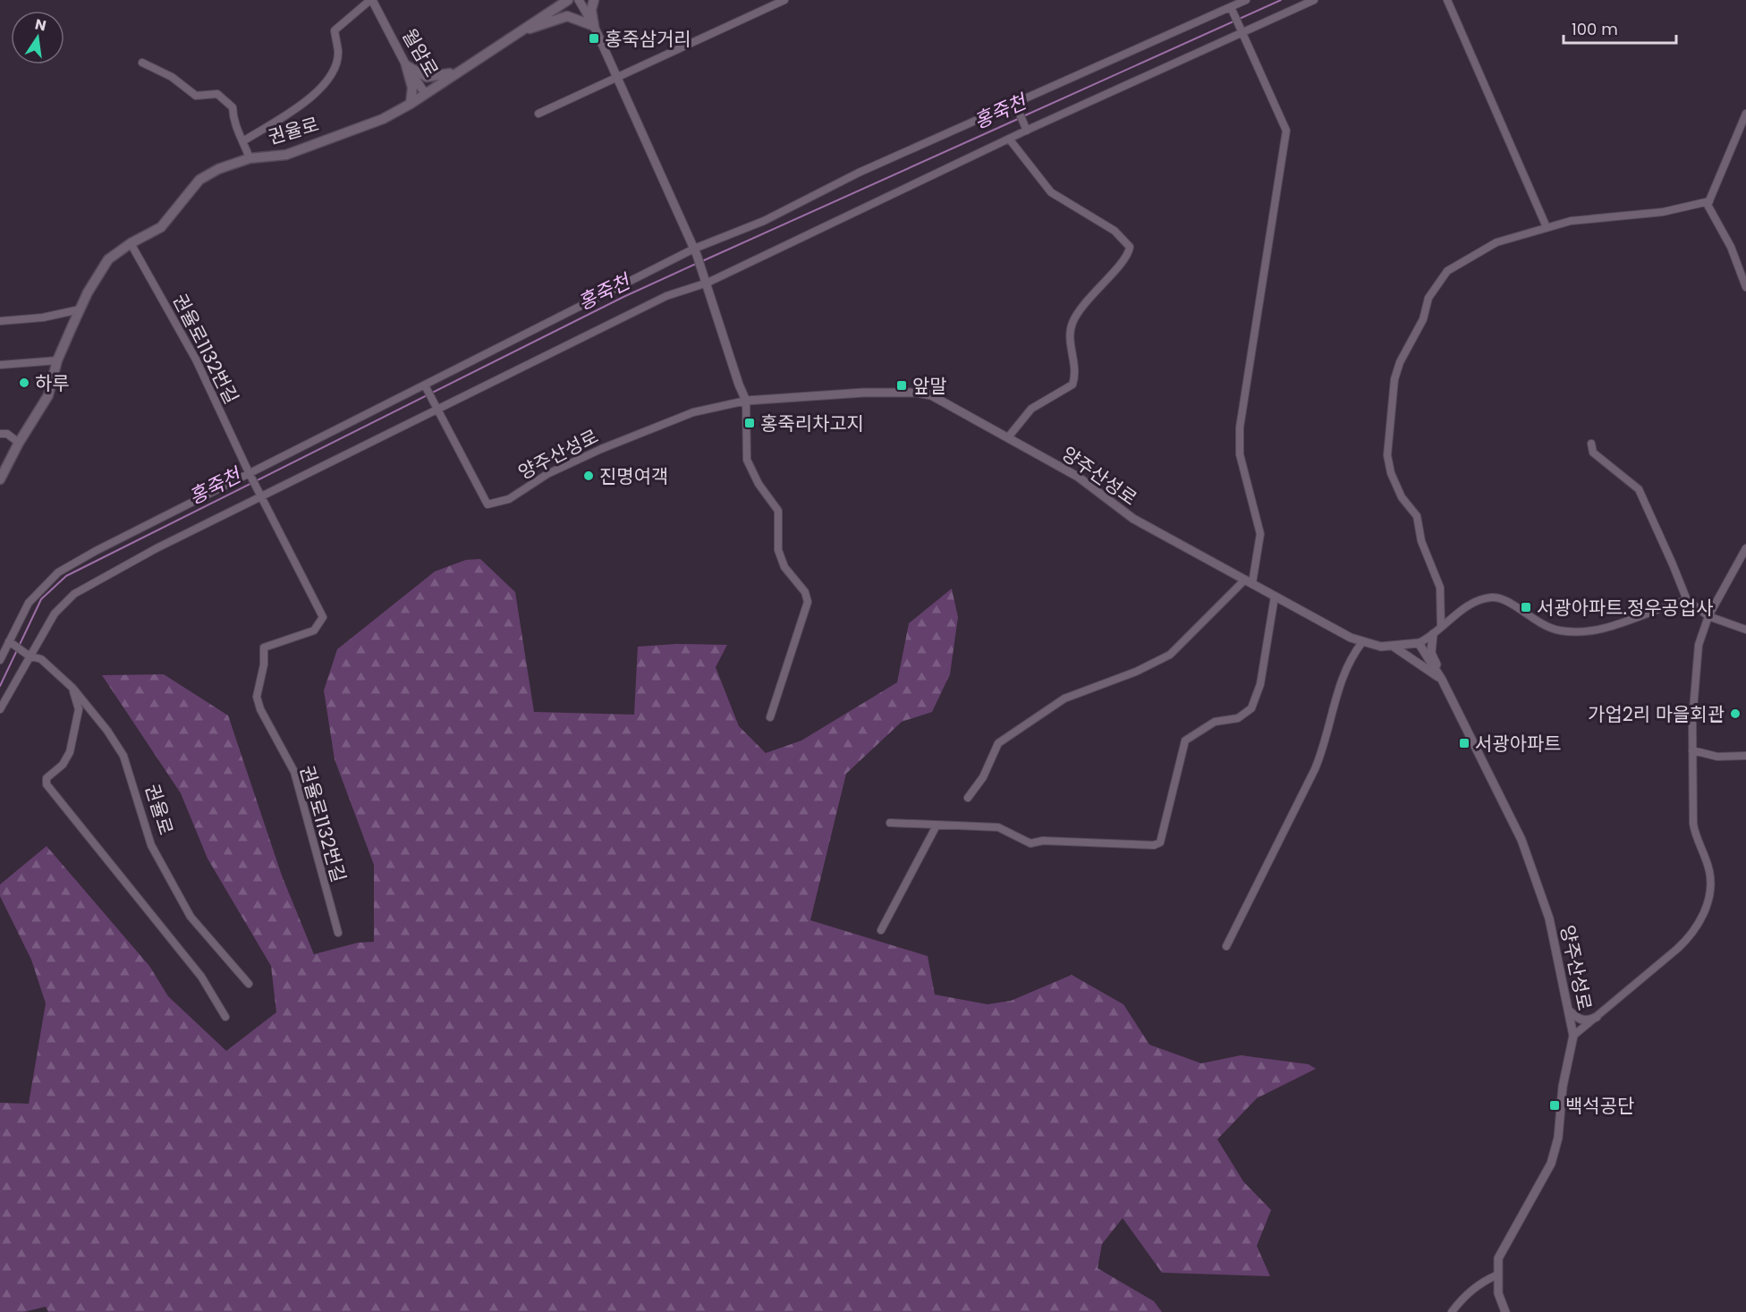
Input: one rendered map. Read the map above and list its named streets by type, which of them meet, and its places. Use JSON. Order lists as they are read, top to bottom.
{
  "streets": {
    "main road": ["권율로"],
    "street": ["월암로", "권율로1132번길", "양주산성로"]
  },
  "crossings": [
    ["월암로", "권율로"],
    ["권율로", "권율로1132번길"]
  ],
  "water": ["홍죽천"],
  "places": {
    "transit": [
      "홍죽삼거리",
      "앞말",
      "홍죽리차고지",
      "서광아파트.정우공업사",
      "서광아파트",
      "백석공단"
    ],
    "other": ["하루", "진명여객", "가업2리 마을회관"]
  },
  "scale_bar": "100 m",
  "north": "top"
}
